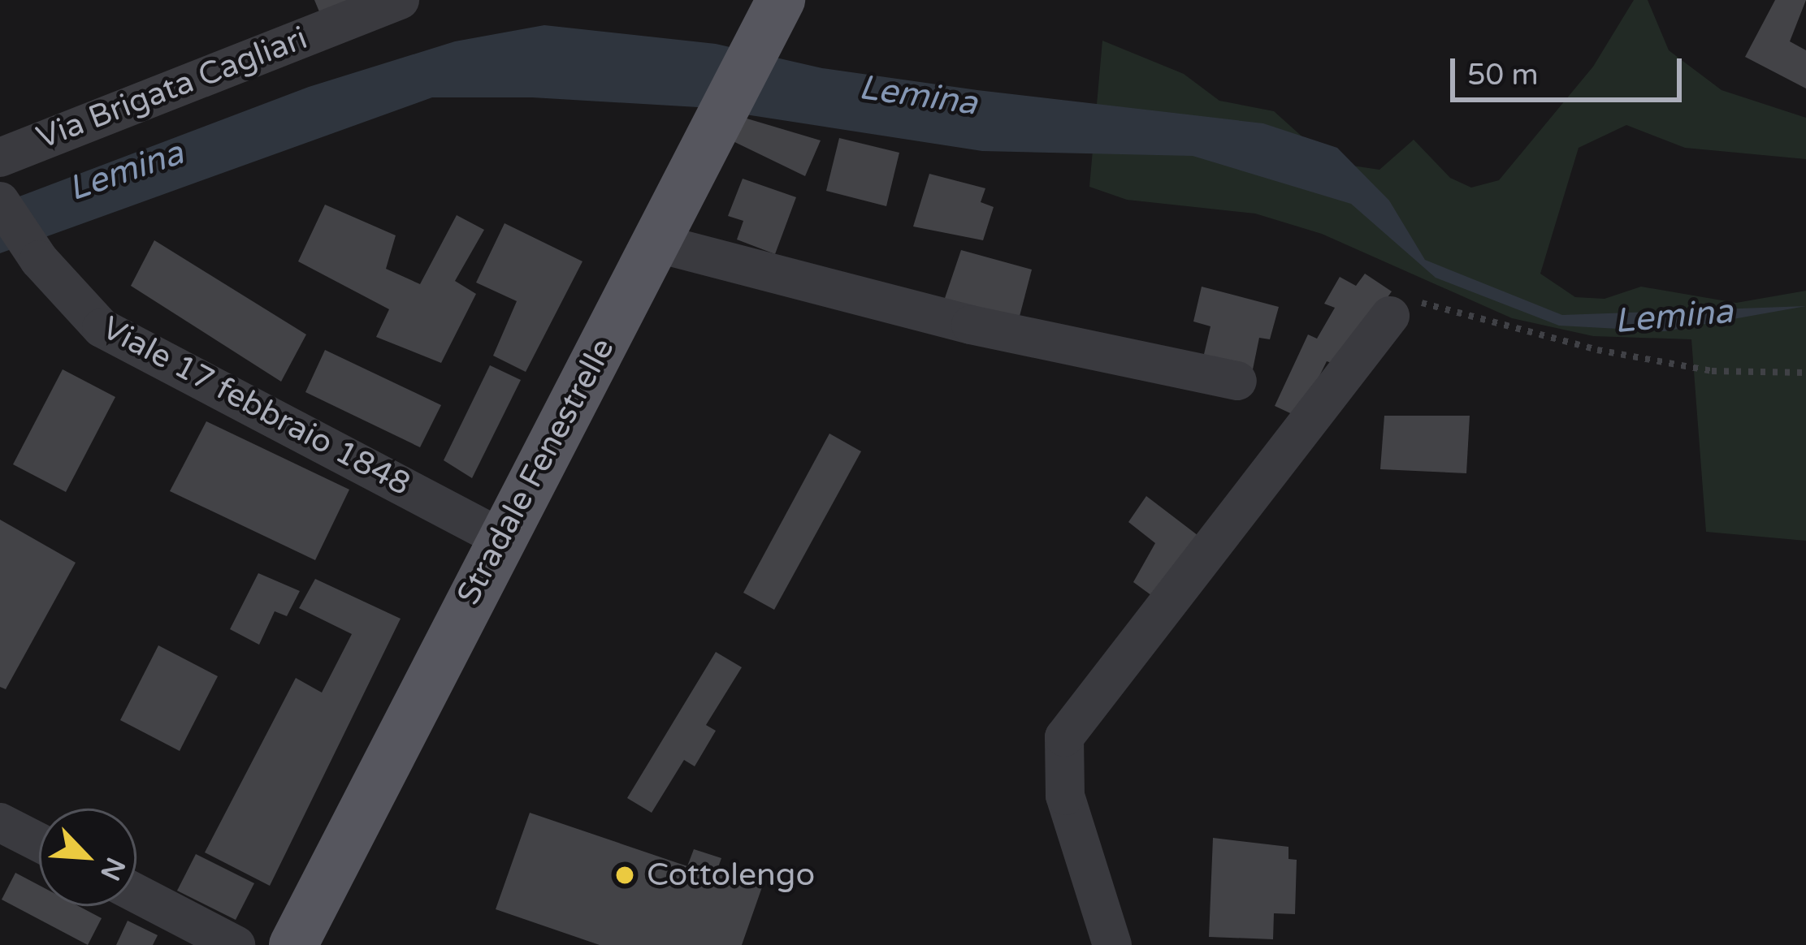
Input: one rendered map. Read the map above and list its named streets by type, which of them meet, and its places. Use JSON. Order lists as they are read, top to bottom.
{
  "streets": {
    "main road": ["Stradale Fenestrelle"],
    "street": ["Via Brigata Cagliari", "Viale 17 febbraio 1848"]
  },
  "crossings": [
    ["Viale 17 febbraio 1848", "Stradale Fenestrelle"]
  ],
  "water": ["Lemina"],
  "places": ["Cottolengo"],
  "scale_bar": "50 m",
  "north": "bottom right"
}
